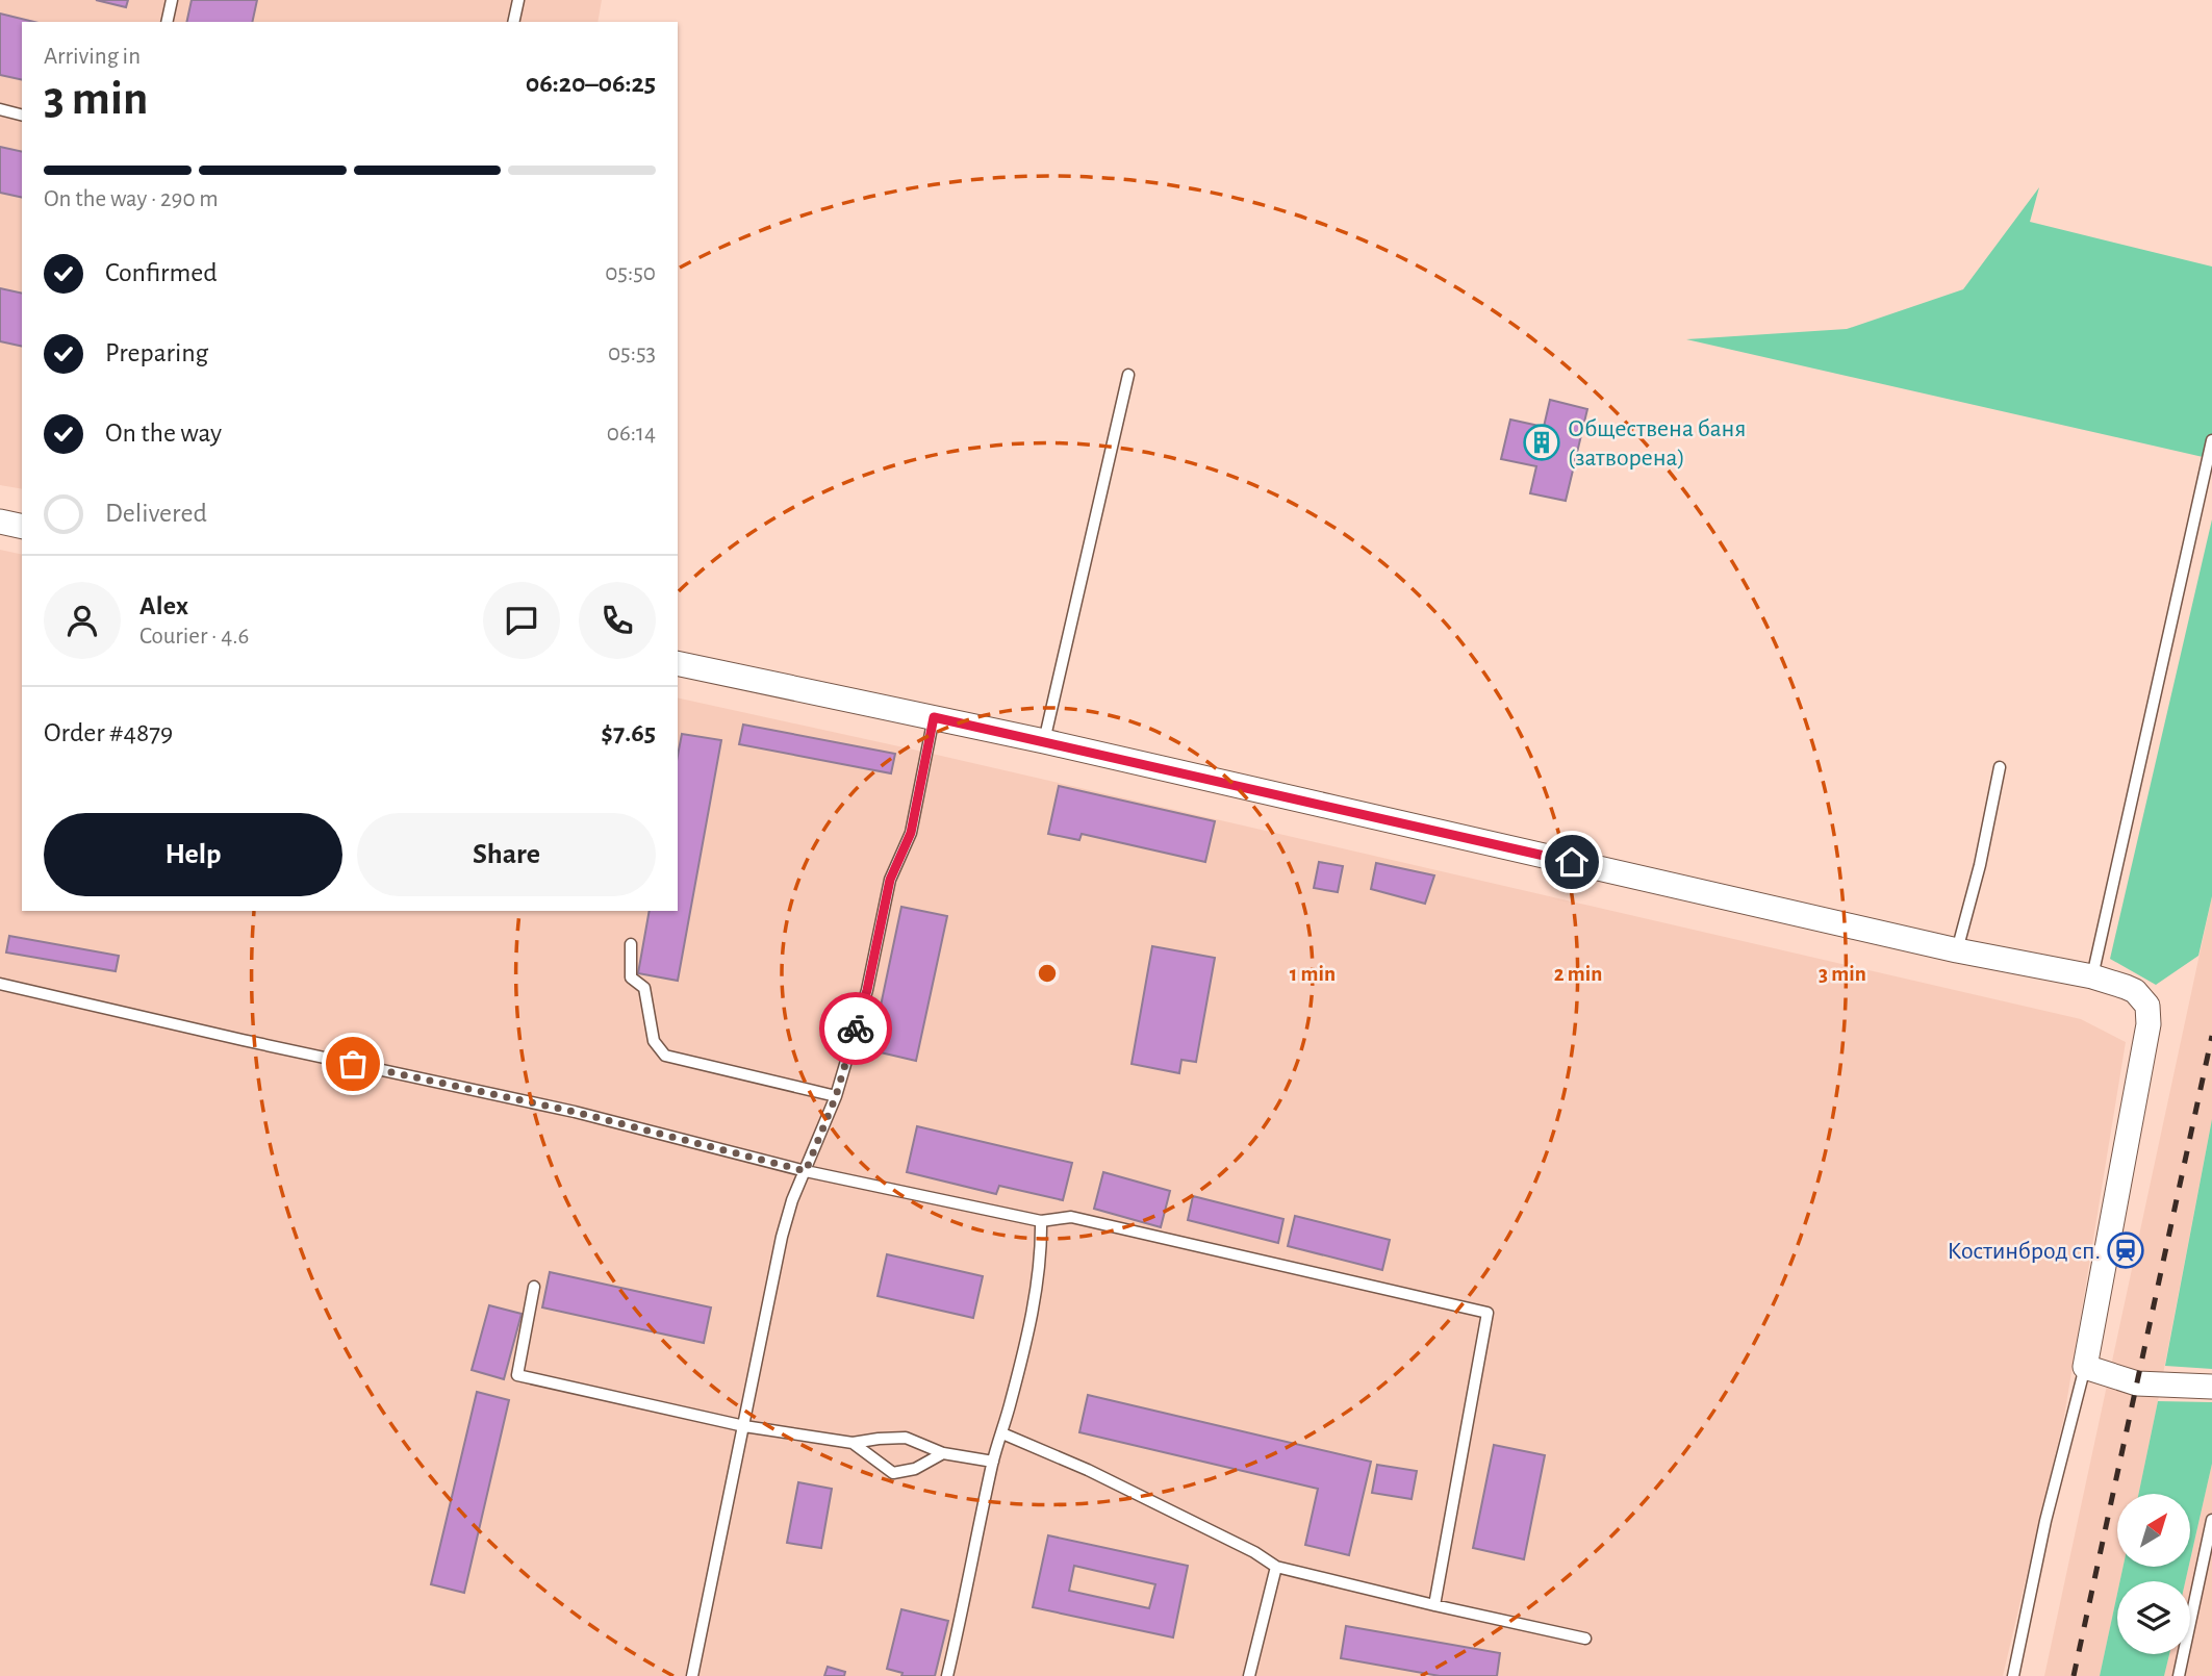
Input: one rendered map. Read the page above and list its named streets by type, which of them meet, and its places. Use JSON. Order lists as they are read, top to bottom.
{
  "places": {
    "building": ["Обществена баня (затворена)"],
    "station": ["Костинброд сп."]
  },
  "north": "top right",
  "page": {
    "heading": ["3 min", "Arriving in", "06:20–06:25"],
    "panel": [
      "Alex",
      "Courier · 4.6",
      "Order #4879",
      "$7.65"
    ],
    "bar": "On the way · 290 m",
    "list": [
      ["Confirmed", "05:50"],
      ["Preparing", "05:53"],
      ["On the way", "06:14"],
      "Delivered"
    ],
    "buttons": ["Help", "Share"]
  },
  "rings": ["1 min", "2 min", "3 min"]
}
